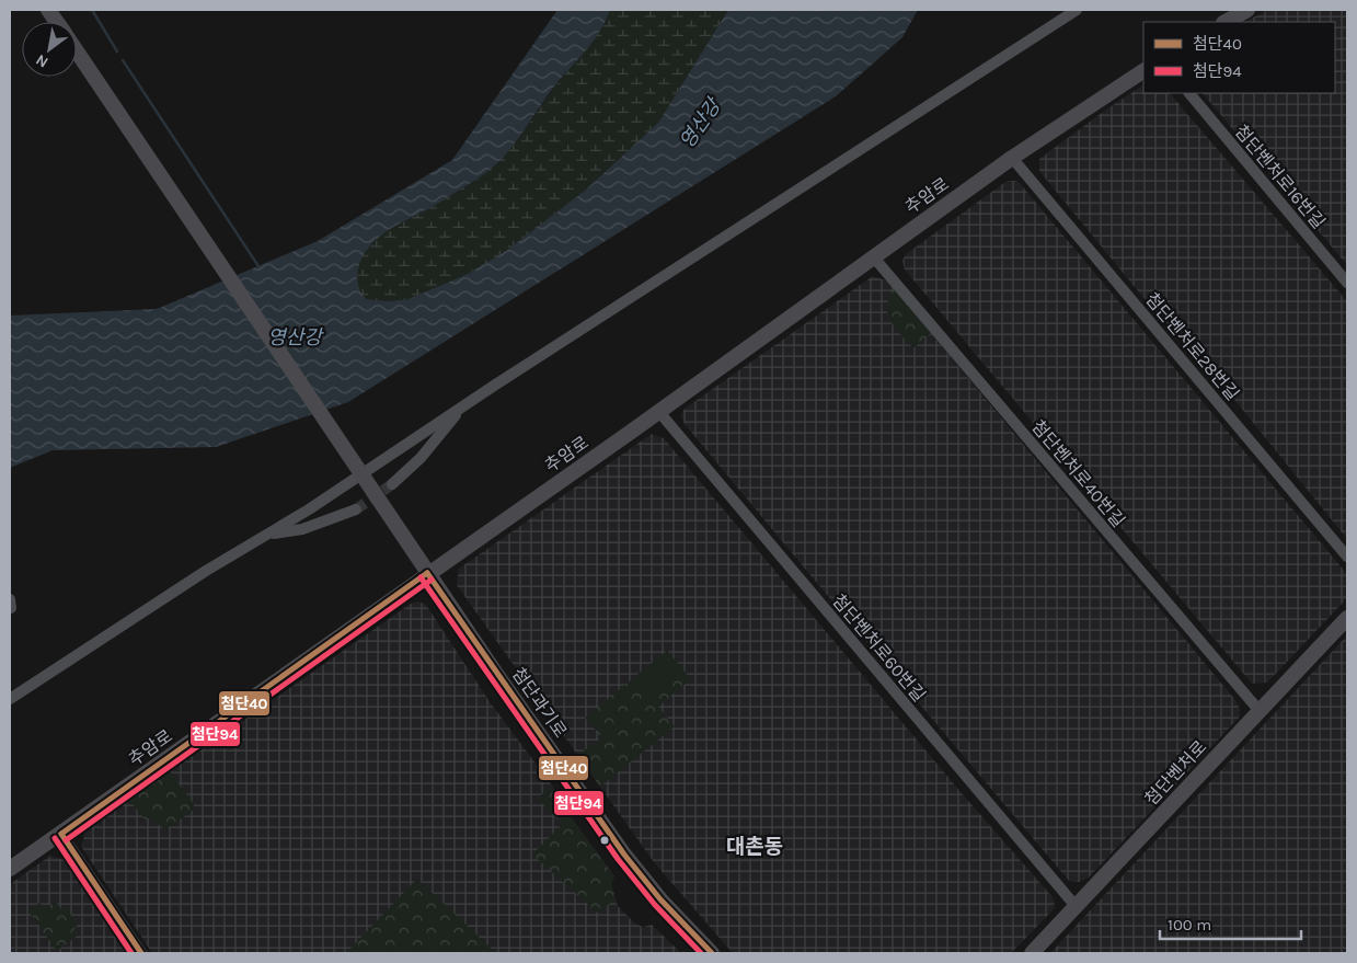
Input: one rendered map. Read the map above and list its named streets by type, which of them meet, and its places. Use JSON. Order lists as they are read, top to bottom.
{
  "streets": {
    "street": [
      "첨단벤처로16번길",
      "추암로",
      "첨단벤처로28번길",
      "첨단벤처로40번길",
      "첨단벤처로60번길",
      "첨단과기로",
      "첨단벤처로"
    ]
  },
  "crossings": [
    ["추암로", "첨단벤처로28번길"],
    ["추암로", "첨단벤처로40번길"],
    ["추암로", "첨단벤처로60번길"],
    ["추암로", "첨단과기로"],
    ["첨단벤처로40번길", "첨단벤처로"],
    ["첨단벤처로60번길", "첨단벤처로"]
  ],
  "districts": ["대촌동"],
  "water": ["영산강"],
  "lines": ["transit line 첨단40", "transit line 첨단94"],
  "legend": ["첨단40", "첨단94"],
  "scale_bar": "100 m",
  "north": "bottom left"
}
